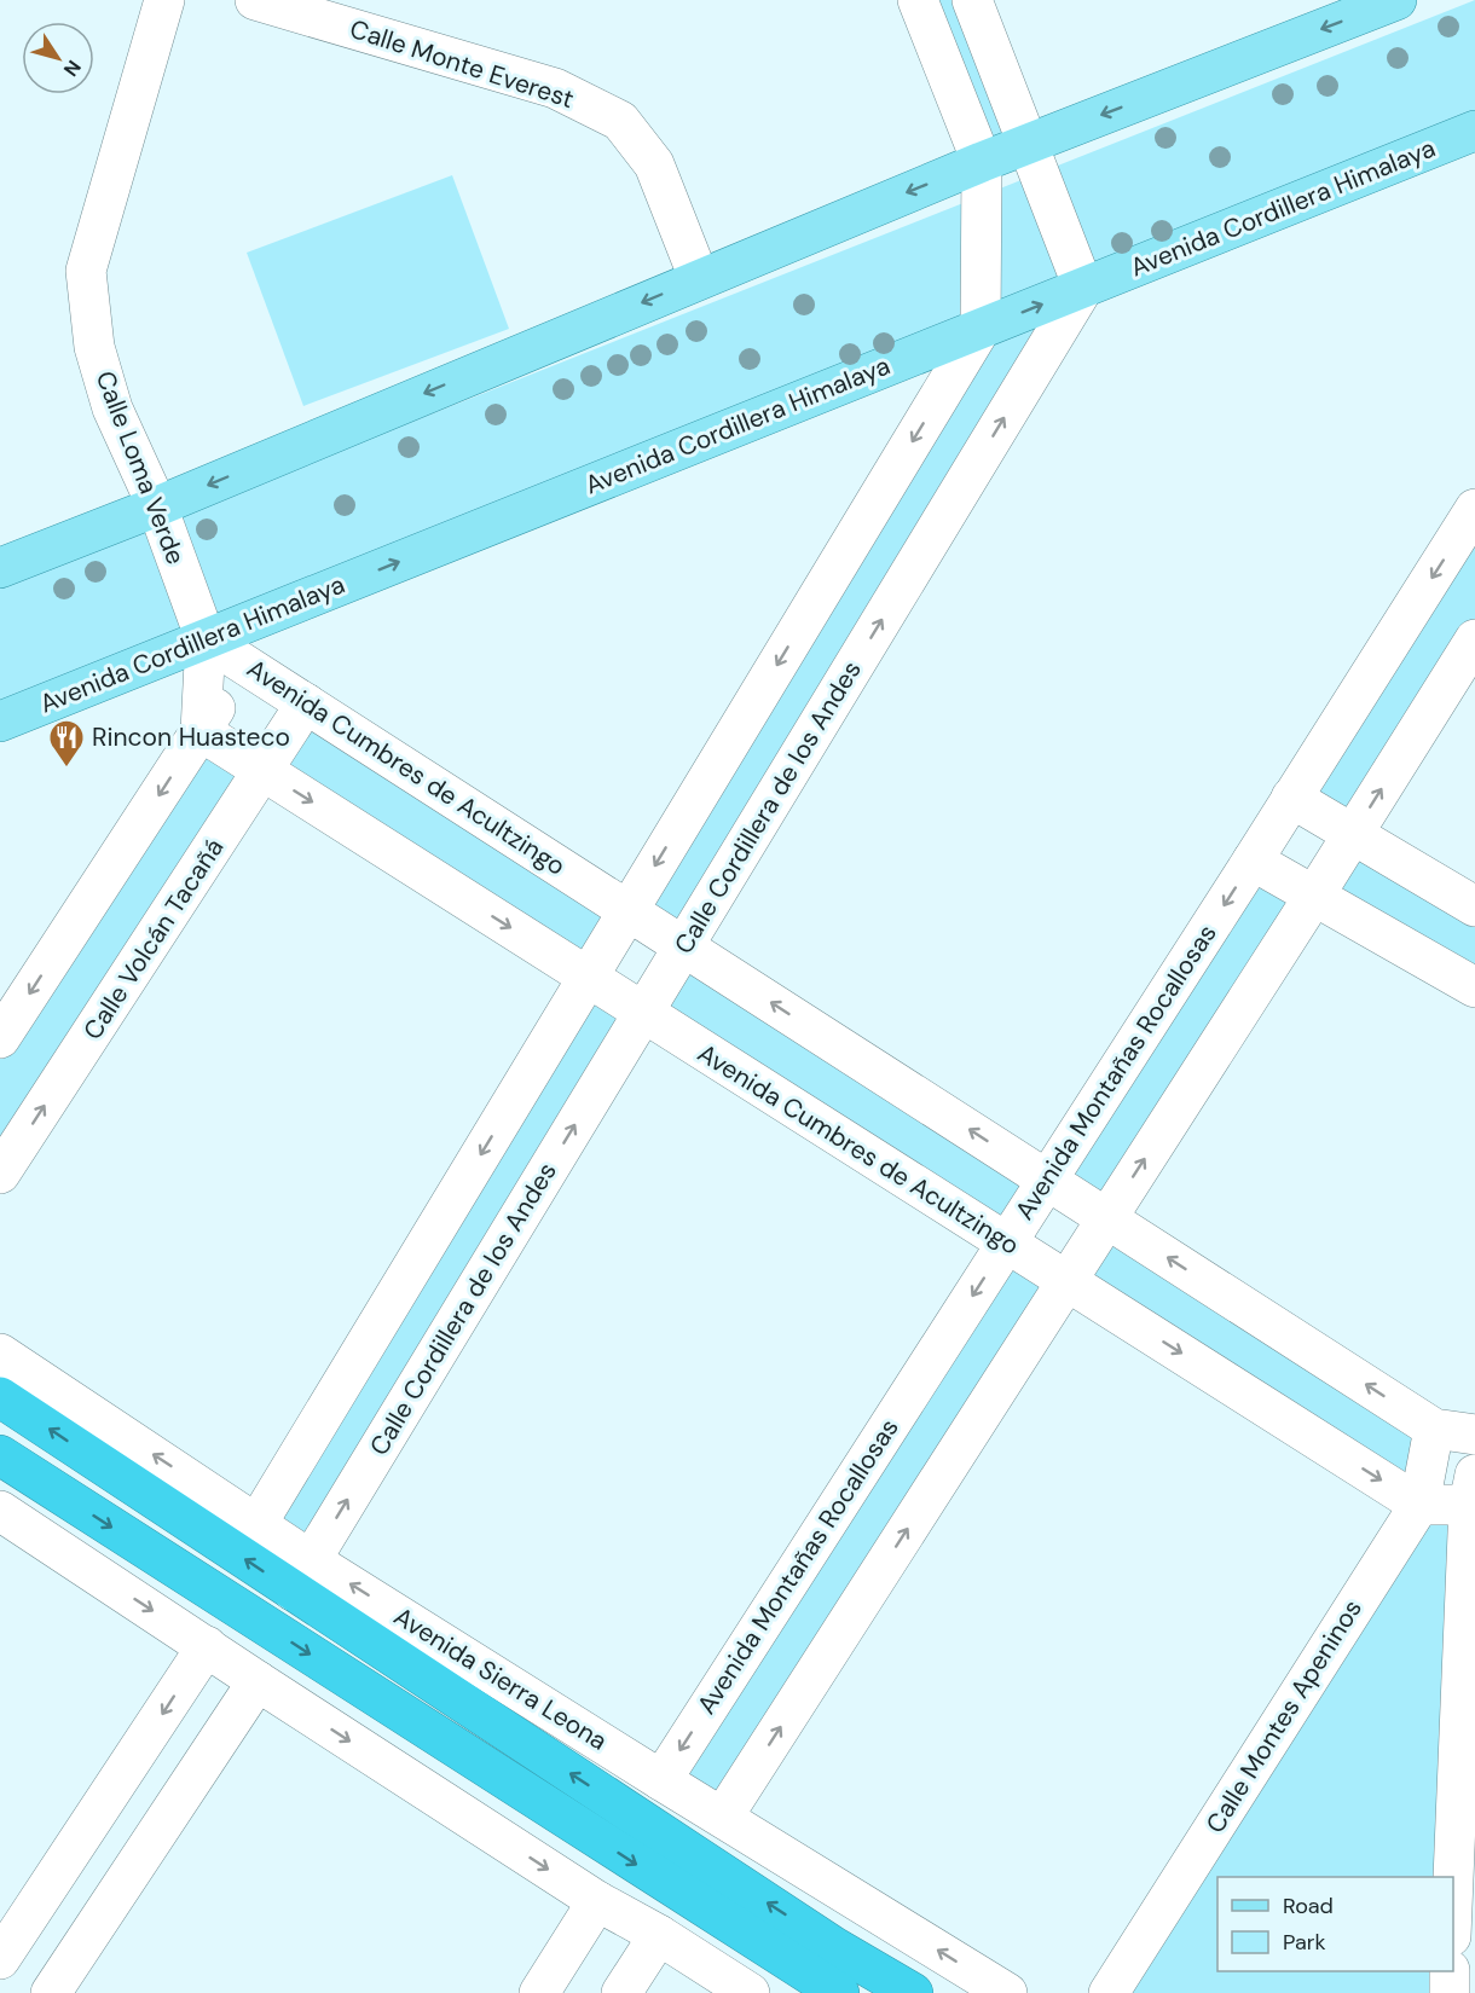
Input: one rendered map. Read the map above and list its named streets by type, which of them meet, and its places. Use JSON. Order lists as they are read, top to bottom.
{
  "streets": {
    "highway": ["Avenida Sierra Leona"],
    "main road": ["Avenida Cordillera Himalaya"],
    "street": [
      "Calle Monte Everest",
      "Calle Loma Verde",
      "Avenida Cumbres de Acultzingo",
      "Calle Cordillera de los Andes",
      "Calle Volcán Tacañá",
      "Avenida Montañas Rocallosas",
      "Calle Montes Apeninos"
    ]
  },
  "crossings": [
    ["Avenida Cordillera Himalaya", "Calle Loma Verde"],
    ["Avenida Cordillera Himalaya", "Avenida Cumbres de Acultzingo"],
    ["Avenida Cordillera Himalaya", "Calle Cordillera de los Andes"],
    ["Calle Loma Verde", "Avenida Cumbres de Acultzingo"],
    ["Avenida Cumbres de Acultzingo", "Calle Cordillera de los Andes"],
    ["Avenida Cumbres de Acultzingo", "Calle Volcán Tacañá"],
    ["Avenida Cumbres de Acultzingo", "Avenida Montañas Rocallosas"],
    ["Avenida Cumbres de Acultzingo", "Calle Montes Apeninos"],
    ["Calle Cordillera de los Andes", "Avenida Sierra Leona"],
    ["Avenida Montañas Rocallosas", "Avenida Sierra Leona"]
  ],
  "places": {
    "restaurant": ["Rincon Huasteco"]
  },
  "legend": ["Road", "Park"],
  "north": "bottom right"
}
